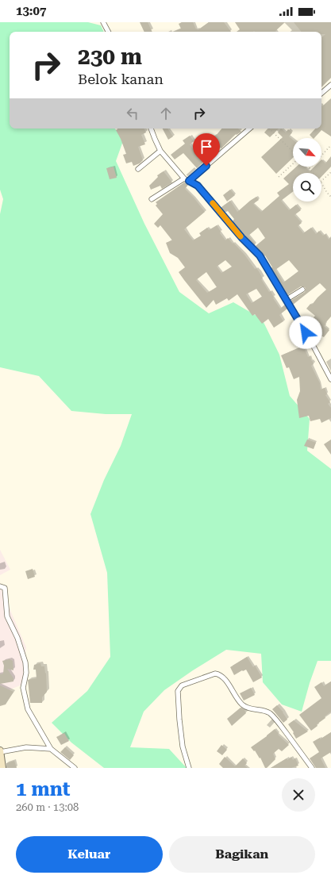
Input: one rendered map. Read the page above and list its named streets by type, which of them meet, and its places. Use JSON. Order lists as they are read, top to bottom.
{
  "north": "bottom right",
  "page": {
    "status": "13:07",
    "turn": ["230 m", "Belok kanan"],
    "heading": ["1 mnt", "260 m · 13:08"],
    "buttons": ["Keluar", "Bagikan"]
  }
}
